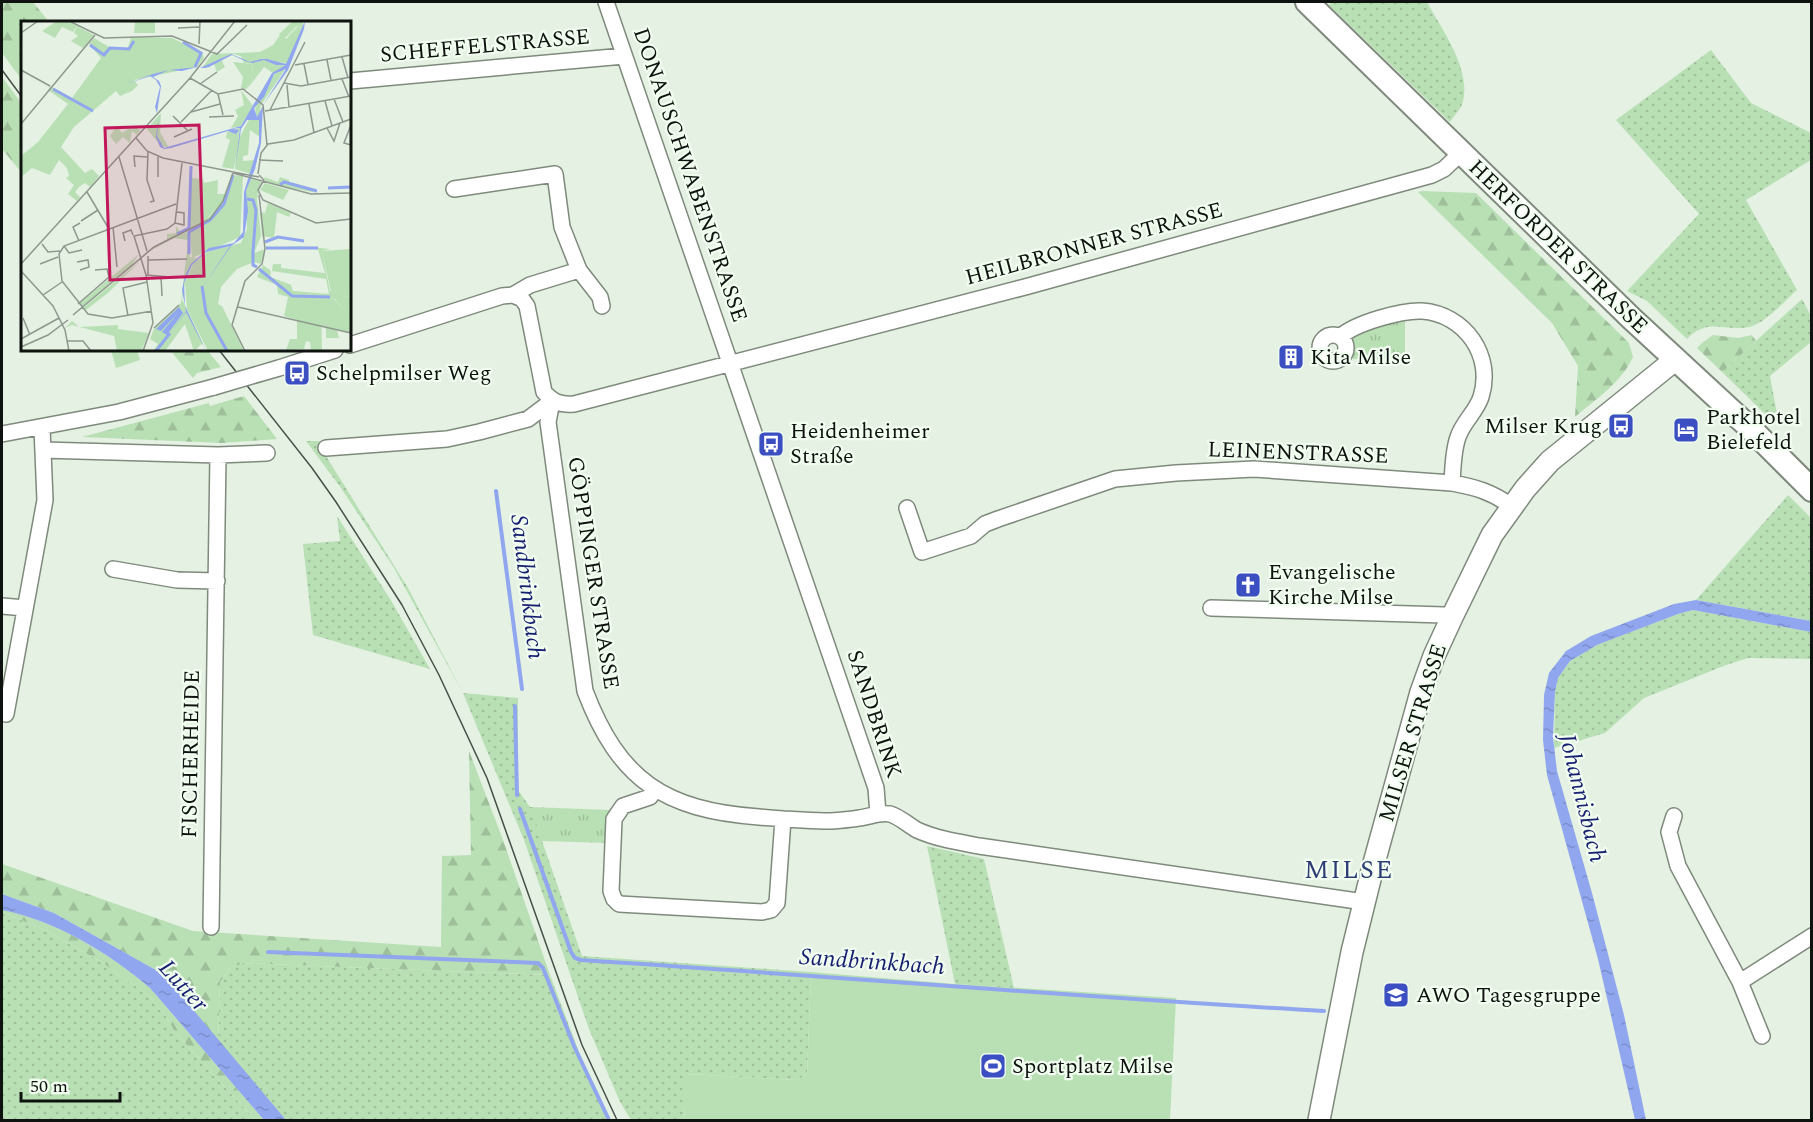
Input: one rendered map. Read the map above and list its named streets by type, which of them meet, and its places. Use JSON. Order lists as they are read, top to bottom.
{
  "streets": {
    "main road": ["HERFORDER STRASSE", "MILSER STRASSE"],
    "street": [
      "SCHEFFELSTRASSE",
      "DONAUSCHWABENSTRASSE",
      "HEILBRONNER STRASSE",
      "LEINENSTRASSE",
      "GÖPPINGER STRASSE",
      "SANDBRINK",
      "FISCHERHEIDE"
    ]
  },
  "crossings": [
    ["SCHEFFELSTRASSE", "DONAUSCHWABENSTRASSE"],
    ["DONAUSCHWABENSTRASSE", "HEILBRONNER STRASSE"],
    ["DONAUSCHWABENSTRASSE", "SANDBRINK"],
    ["HEILBRONNER STRASSE", "HERFORDER STRASSE"],
    ["HEILBRONNER STRASSE", "SANDBRINK"],
    ["HERFORDER STRASSE", "MILSER STRASSE"],
    ["LEINENSTRASSE", "MILSER STRASSE"],
    ["GÖPPINGER STRASSE", "SANDBRINK"],
    ["SANDBRINK", "MILSER STRASSE"]
  ],
  "districts": ["MILSE"],
  "water": ["Sandbrinkbach", "Johannisbach", "Lutter"],
  "places": {
    "building": ["Kita Milse"],
    "bus stop": ["Schelpmilser Weg", "Milser Krug", "Heidenheimer Straße"],
    "hotel": ["Parkhotel Bielefeld"],
    "church": ["Evangelische Kirche Milse"],
    "school or university": ["AWO Tagesgruppe"],
    "sports": ["Sportplatz Milse"]
  },
  "scale_bar": "50 m"
}
